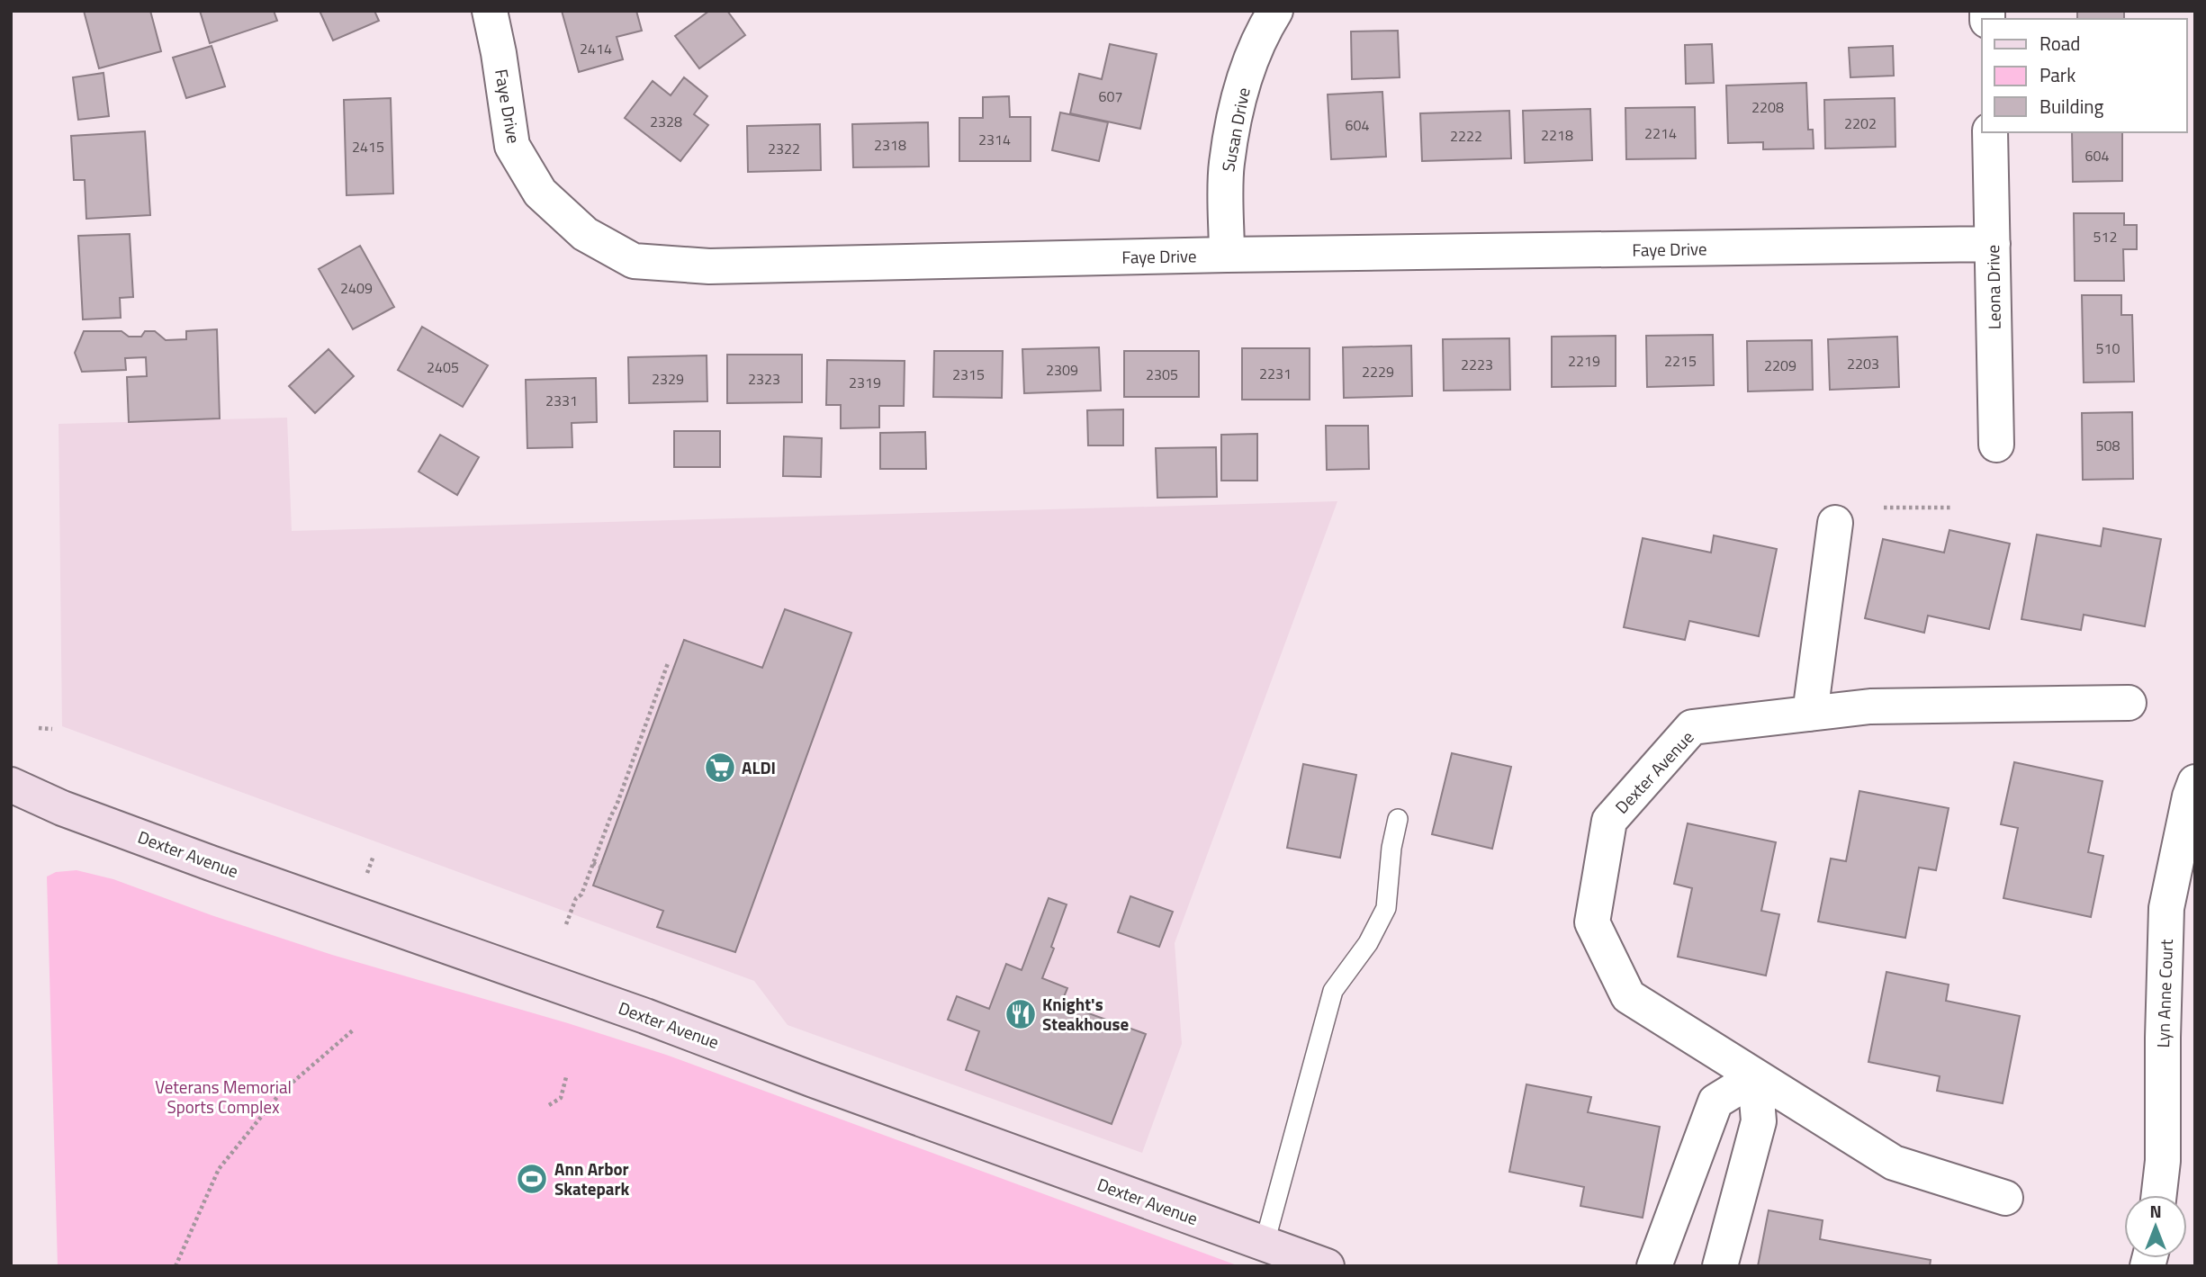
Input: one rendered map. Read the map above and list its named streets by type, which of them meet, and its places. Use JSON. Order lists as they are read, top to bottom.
{
  "streets": {
    "main road": ["Dexter Avenue"],
    "street": [
      "Faye Drive",
      "Susan Drive",
      "Leona Drive",
      "Lyn Anne Court"
    ]
  },
  "crossings": [
    ["Faye Drive", "Susan Drive"],
    ["Faye Drive", "Leona Drive"]
  ],
  "parks": ["Veterans Memorial Sports Complex"],
  "places": {
    "supermarket": ["ALDI"],
    "restaurant": ["Knight's Steakhouse"],
    "sports": ["Ann Arbor Skatepark"]
  },
  "house_numbers": [
    "2414",
    "607",
    "2208",
    "2328",
    "2202",
    "604",
    "2214",
    "2218",
    "2222",
    "2314",
    "2318",
    "2415",
    "2322",
    "604",
    "512",
    "2409",
    "510",
    "2219",
    "2215",
    "2203",
    "2223",
    "2209",
    "2405",
    "2309",
    "2229",
    "2231",
    "2315",
    "2305",
    "2329",
    "2323",
    "2319",
    "2331",
    "508"
  ],
  "legend": ["Road", "Park", "Building"],
  "north": "top"
}
